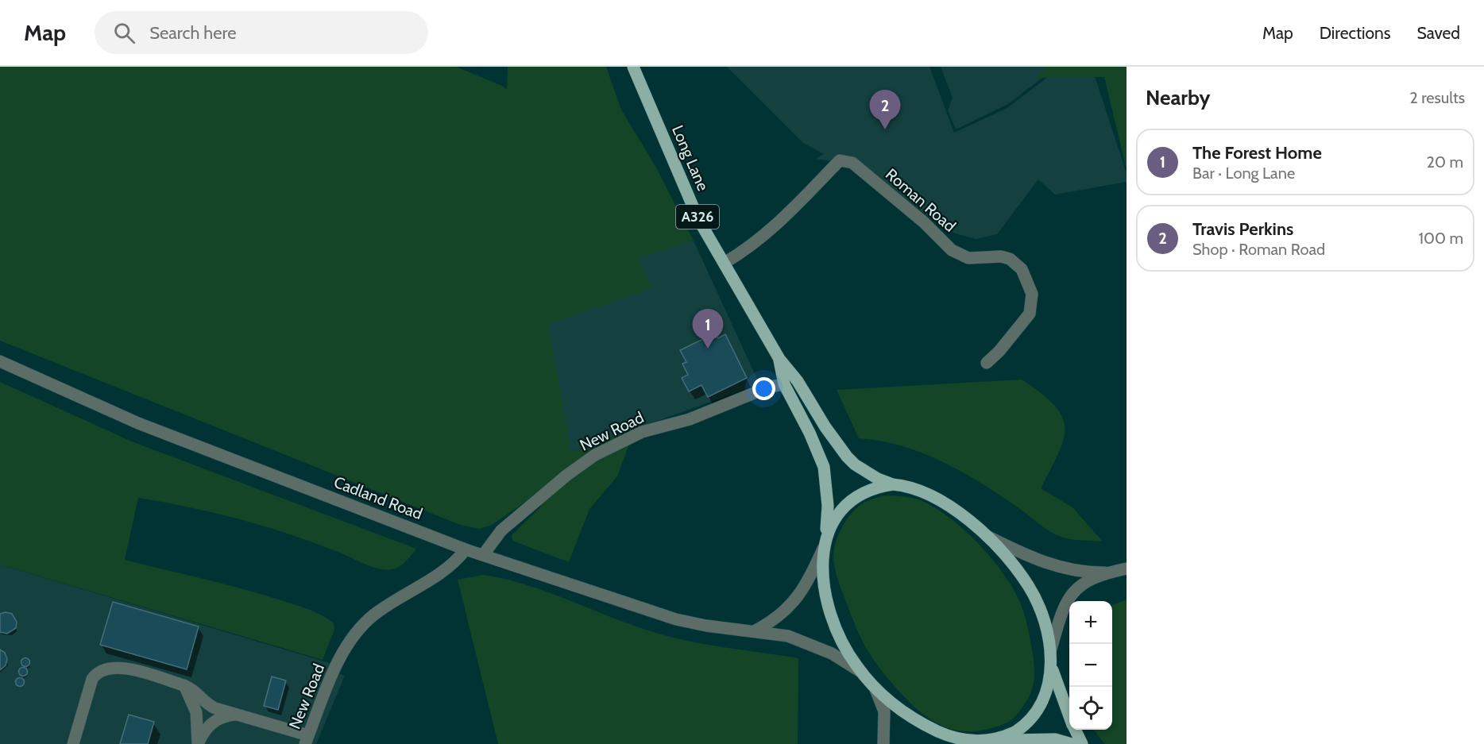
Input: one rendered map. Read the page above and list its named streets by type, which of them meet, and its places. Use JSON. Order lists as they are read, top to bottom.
{
  "streets": {
    "main road": ["Long Lane", "A326"],
    "street": ["Roman Road", "New Road", "Cadland Road"]
  },
  "crossings": [
    ["Long Lane", "Roman Road"],
    ["Long Lane", "New Road"],
    ["Long Lane", "Cadland Road"],
    ["New Road", "Cadland Road"]
  ],
  "page": {
    "header": "Map",
    "search": "Search here",
    "nav": ["Map", "Directions", "Saved"],
    "heading": ["Nearby", "2 results"],
    "pins": ["2", "1"],
    "list": [
      {
        "mark": "1",
        "name": "The Forest Home",
        "note": "Bar · Long Lane",
        "value": "20 m"
      },
      {
        "mark": "2",
        "name": "Travis Perkins",
        "note": "Shop · Roman Road",
        "value": "100 m"
      }
    ],
    "map_buttons": ["+", "−"]
  }
}
